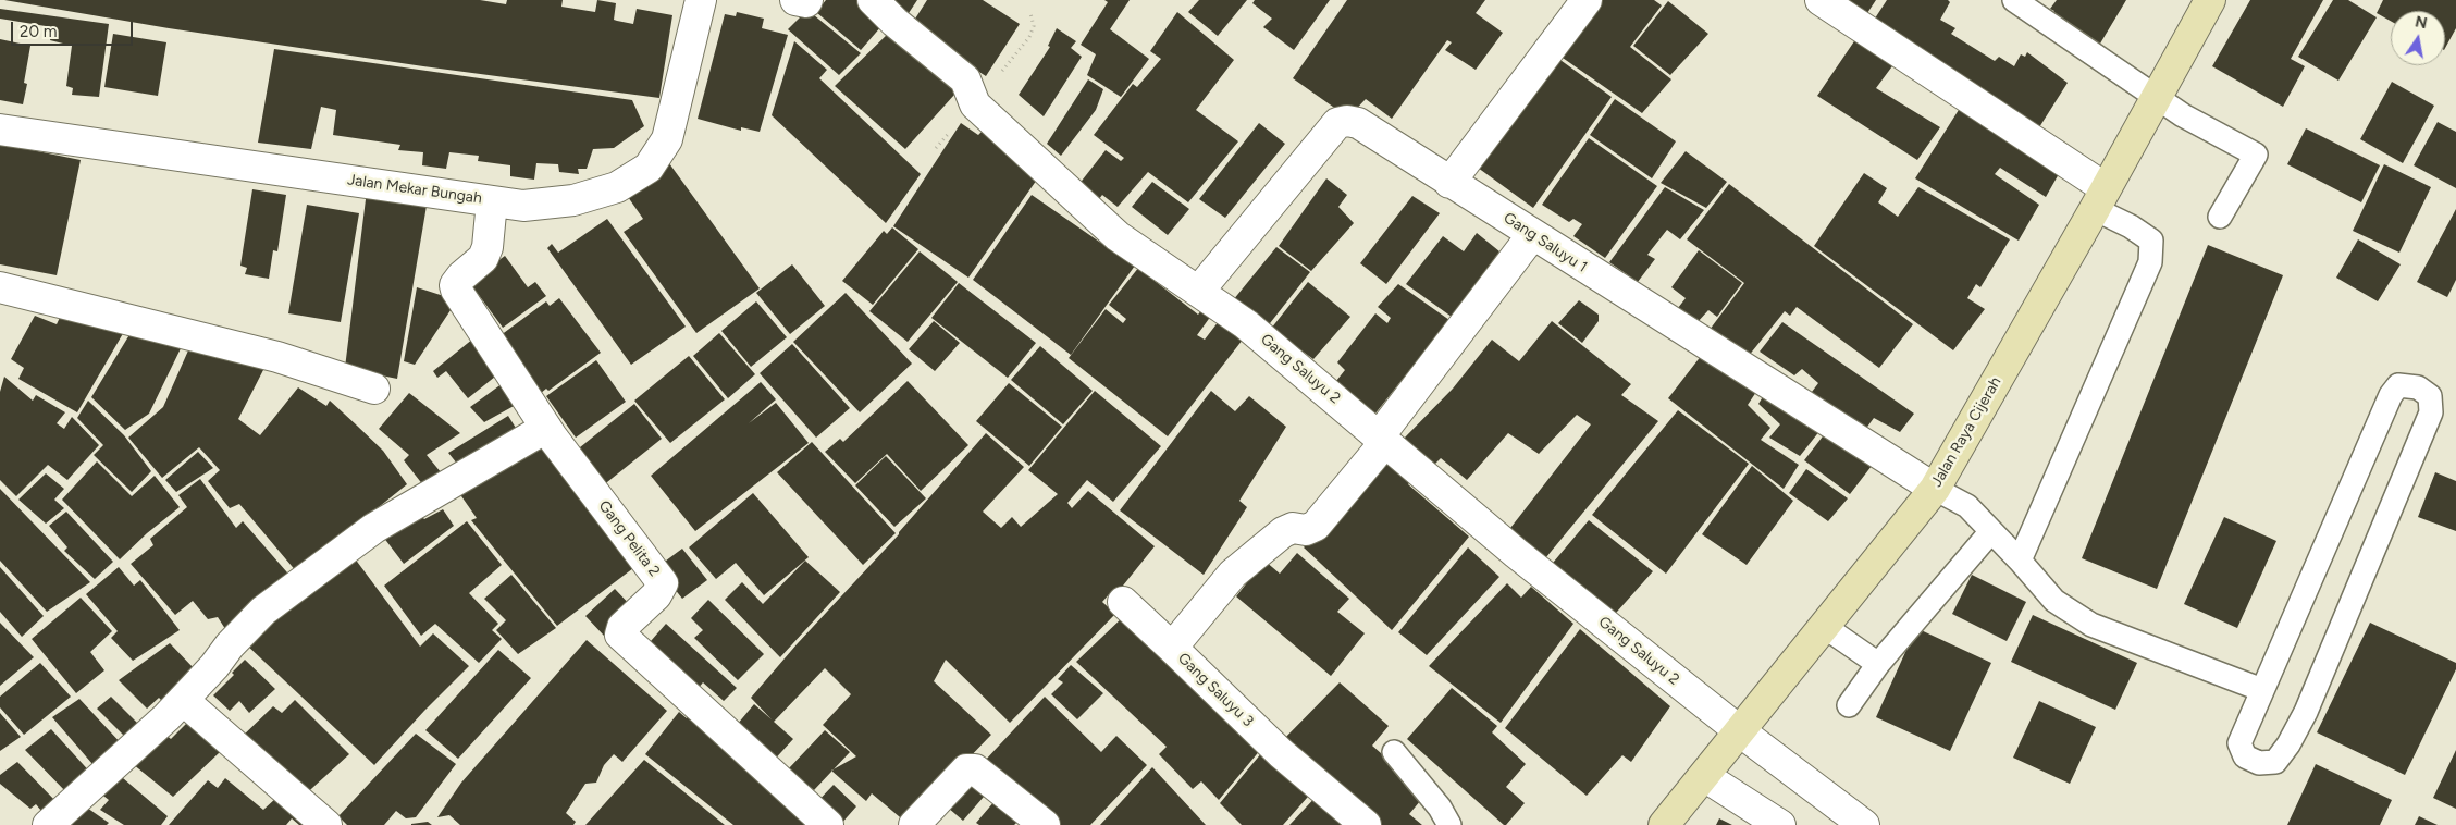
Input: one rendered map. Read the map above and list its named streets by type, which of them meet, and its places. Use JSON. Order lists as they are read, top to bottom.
{
  "streets": {
    "main road": ["Jalan Raya Cijerah"],
    "street": [
      "Jalan Mekar Bungah",
      "Gang Saluyu 1",
      "Gang Saluyu 2",
      "Gang Pelita 2",
      "Gang Saluyu 3"
    ]
  },
  "crossings": [
    ["Jalan Mekar Bungah", "Gang Pelita 2"],
    ["Gang Saluyu 1", "Gang Saluyu 2"],
    ["Gang Saluyu 1", "Jalan Raya Cijerah"],
    ["Gang Saluyu 1", "Gang Saluyu 3"],
    ["Gang Saluyu 2", "Jalan Raya Cijerah"],
    ["Gang Saluyu 2", "Gang Saluyu 3"]
  ],
  "scale_bar": "20 m",
  "north": "top"
}
